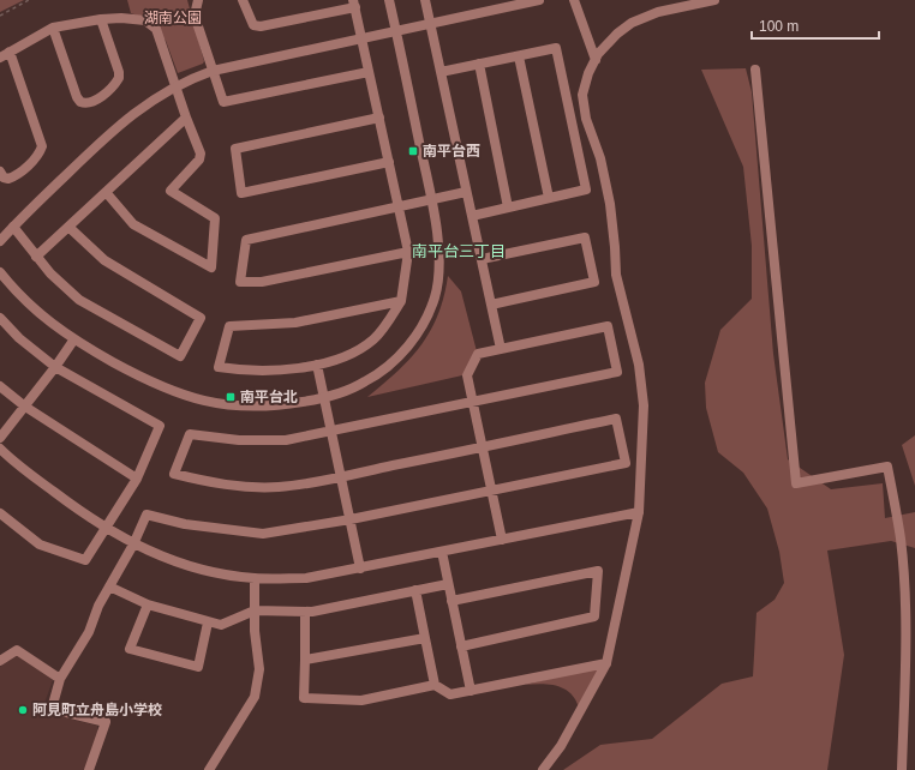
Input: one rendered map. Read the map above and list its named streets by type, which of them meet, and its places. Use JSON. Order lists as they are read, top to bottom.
{
  "districts": ["南平台三丁目"],
  "parks": ["湖南公園"],
  "places": {
    "transit": ["南平台西", "南平台北"],
    "other": ["阿見町立舟島小学校"]
  },
  "scale_bar": "100 m"
}
